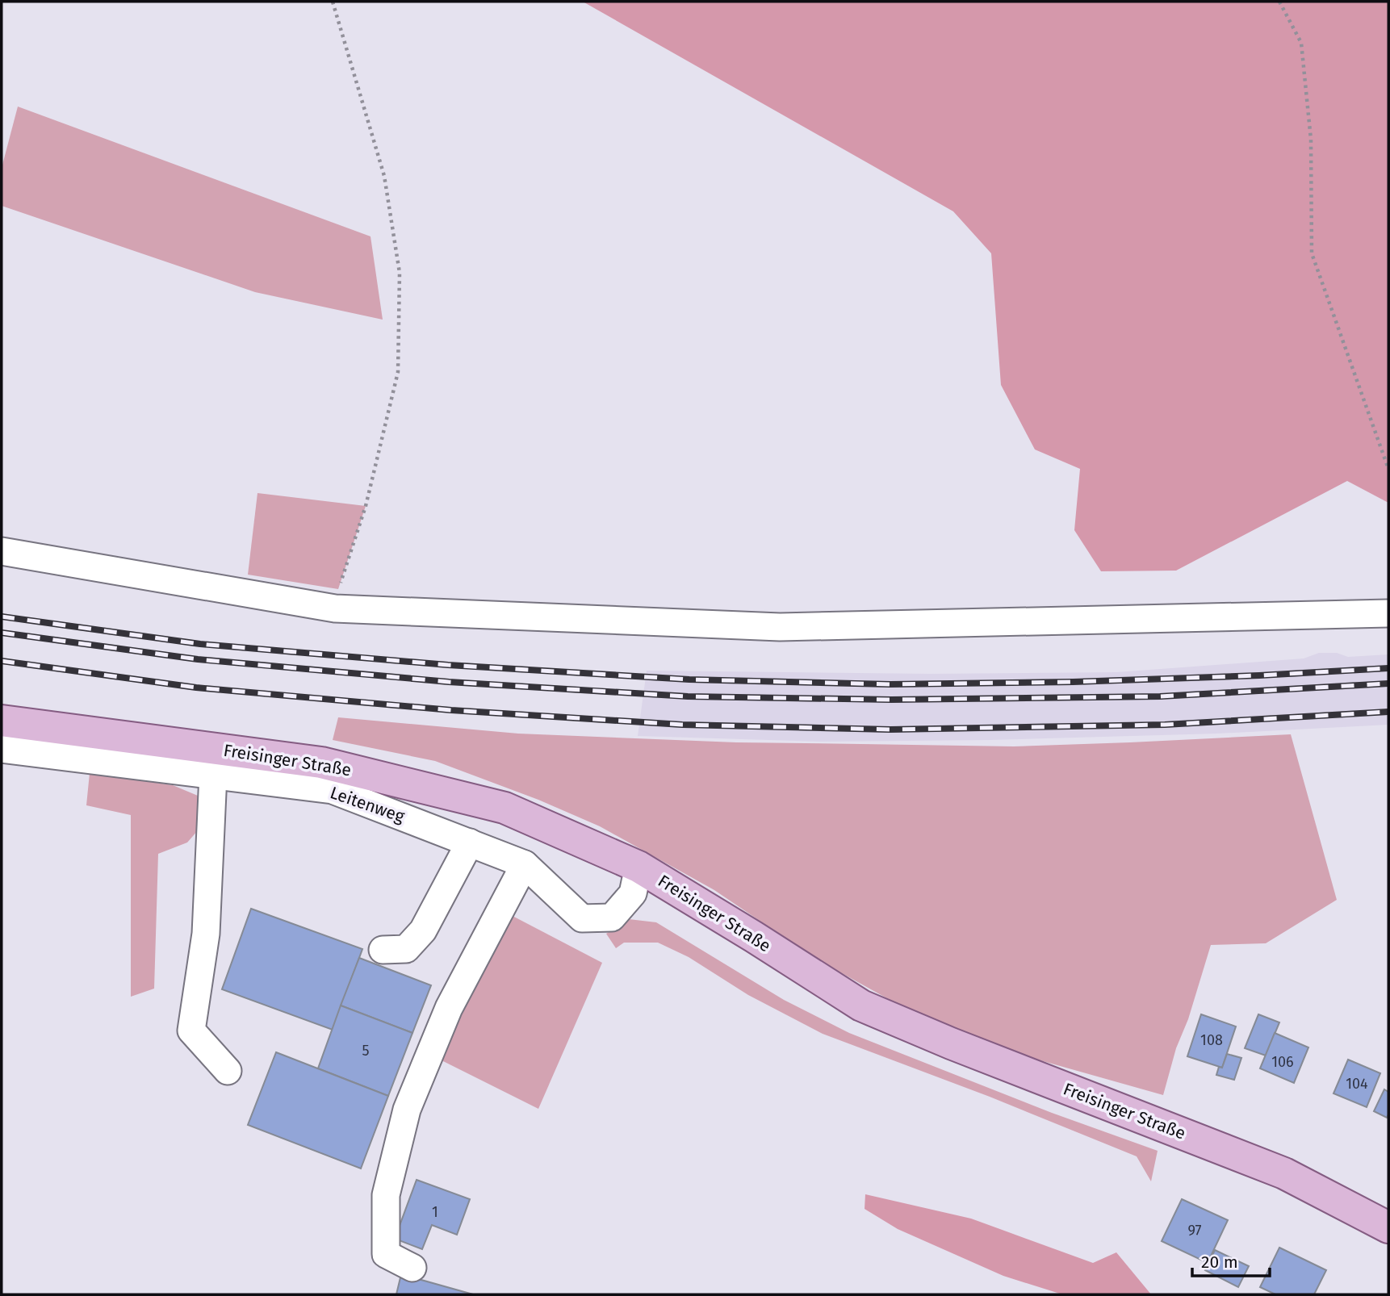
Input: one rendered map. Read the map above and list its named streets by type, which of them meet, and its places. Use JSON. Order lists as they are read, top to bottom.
{
  "streets": {
    "main road": ["Freisinger Straße"],
    "street": ["Leitenweg"]
  },
  "crossings": [
    ["Freisinger Straße", "Leitenweg"]
  ],
  "house_numbers": [
    "108",
    "5",
    "106",
    "104",
    "1",
    "97"
  ],
  "scale_bar": "20 m"
}
